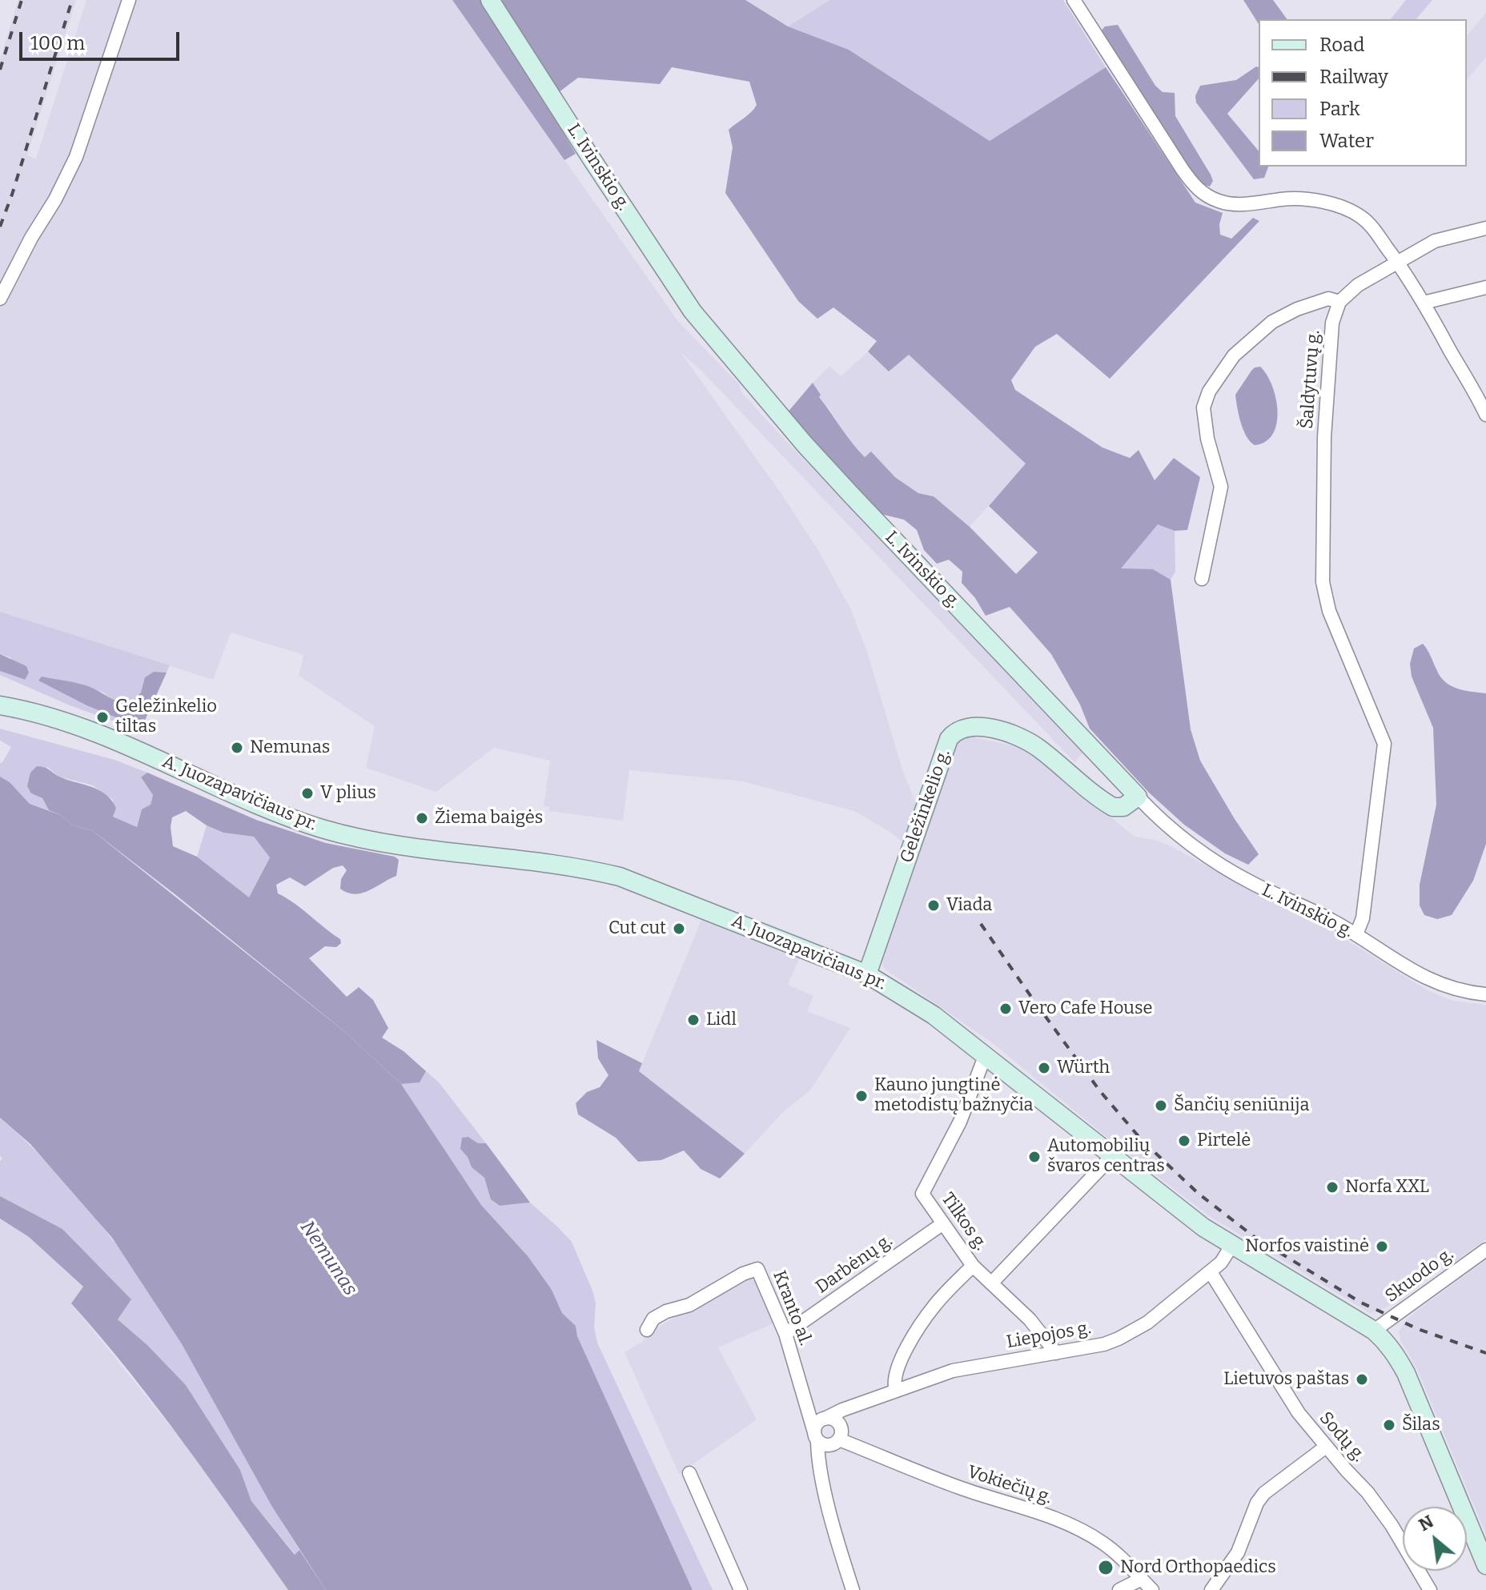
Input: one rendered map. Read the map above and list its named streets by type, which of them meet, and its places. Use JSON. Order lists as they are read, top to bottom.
{
  "streets": {
    "main road": ["L. Ivinskio g.", "A. Juozapavičiaus pr.", "Geležinkelio g."],
    "street": [
      "Šaldytuvų g.",
      "Tilkos g.",
      "Darbėnų g.",
      "Skuodo g.",
      "Kranto al.",
      "Liepojos g.",
      "Sodų g.",
      "Vokiečių g."
    ]
  },
  "crossings": [
    ["L. Ivinskio g.", "Šaldytuvų g."],
    ["L. Ivinskio g.", "Geležinkelio g."],
    ["A. Juozapavičiaus pr.", "Geležinkelio g."],
    ["A. Juozapavičiaus pr.", "Tilkos g."],
    ["A. Juozapavičiaus pr.", "Skuodo g."],
    ["A. Juozapavičiaus pr.", "Liepojos g."],
    ["Tilkos g.", "Darbėnų g."],
    ["Tilkos g.", "Liepojos g."],
    ["Darbėnų g.", "Kranto al."],
    ["Kranto al.", "Liepojos g."],
    ["Kranto al.", "Vokiečių g."],
    ["Liepojos g.", "Sodų g."],
    ["Liepojos g.", "Vokiečių g."]
  ],
  "water": ["Nemunas"],
  "places": [
    "Geležinkelio tiltas",
    "Nemunas",
    "V plius",
    "Žiema baigės",
    "Viada",
    "Cut cut",
    "Vero Cafe House",
    "Lidl",
    "Würth",
    "Kauno jungtinė metodistų bažnyčia",
    "Šančių seniūnija",
    "Pirtelė",
    "Automobilių švaros centras",
    "Norfa XXL",
    "Norfos vaistinė",
    "Lietuvos paštas",
    "Šilas",
    "Nord Orthopaedics"
  ],
  "legend": [
    "Road",
    "Railway",
    "Park",
    "Water"
  ],
  "scale_bar": "100 m",
  "north": "top left"
}
